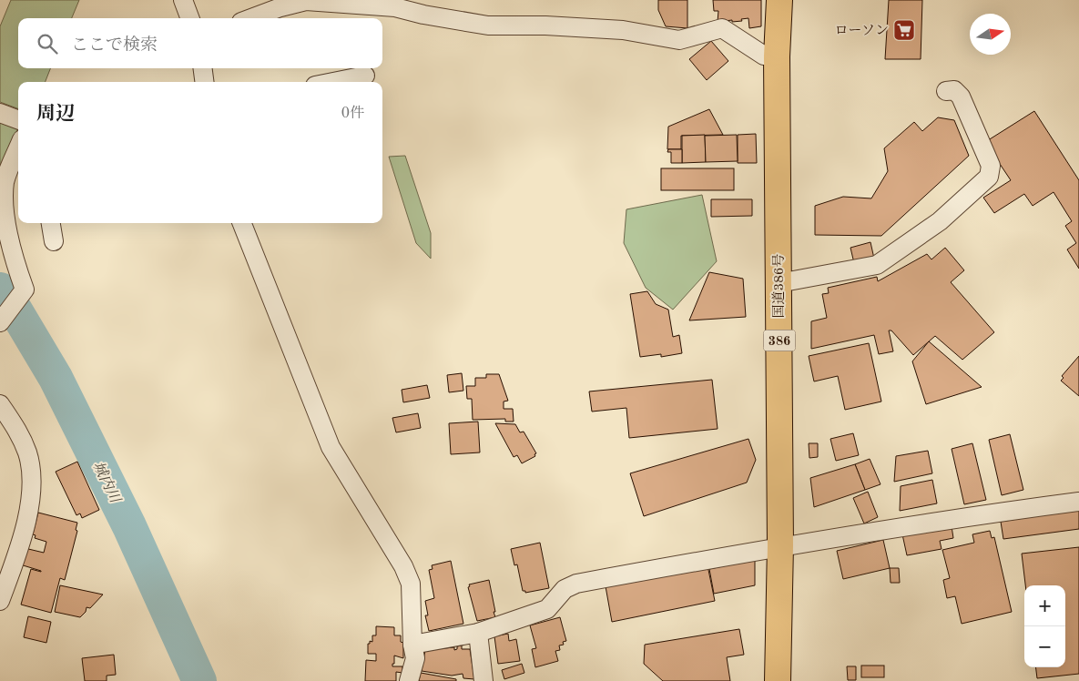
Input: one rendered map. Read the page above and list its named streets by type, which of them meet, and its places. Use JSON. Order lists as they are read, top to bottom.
{
  "streets": {
    "highway": ["国道386号", "386"]
  },
  "water": ["城内川"],
  "places": {
    "supermarket": ["ローソン"]
  },
  "north": "right",
  "page": {
    "search": "ここで検索",
    "heading": ["周辺", "0件"],
    "map_buttons": ["+", "−"]
  }
}
